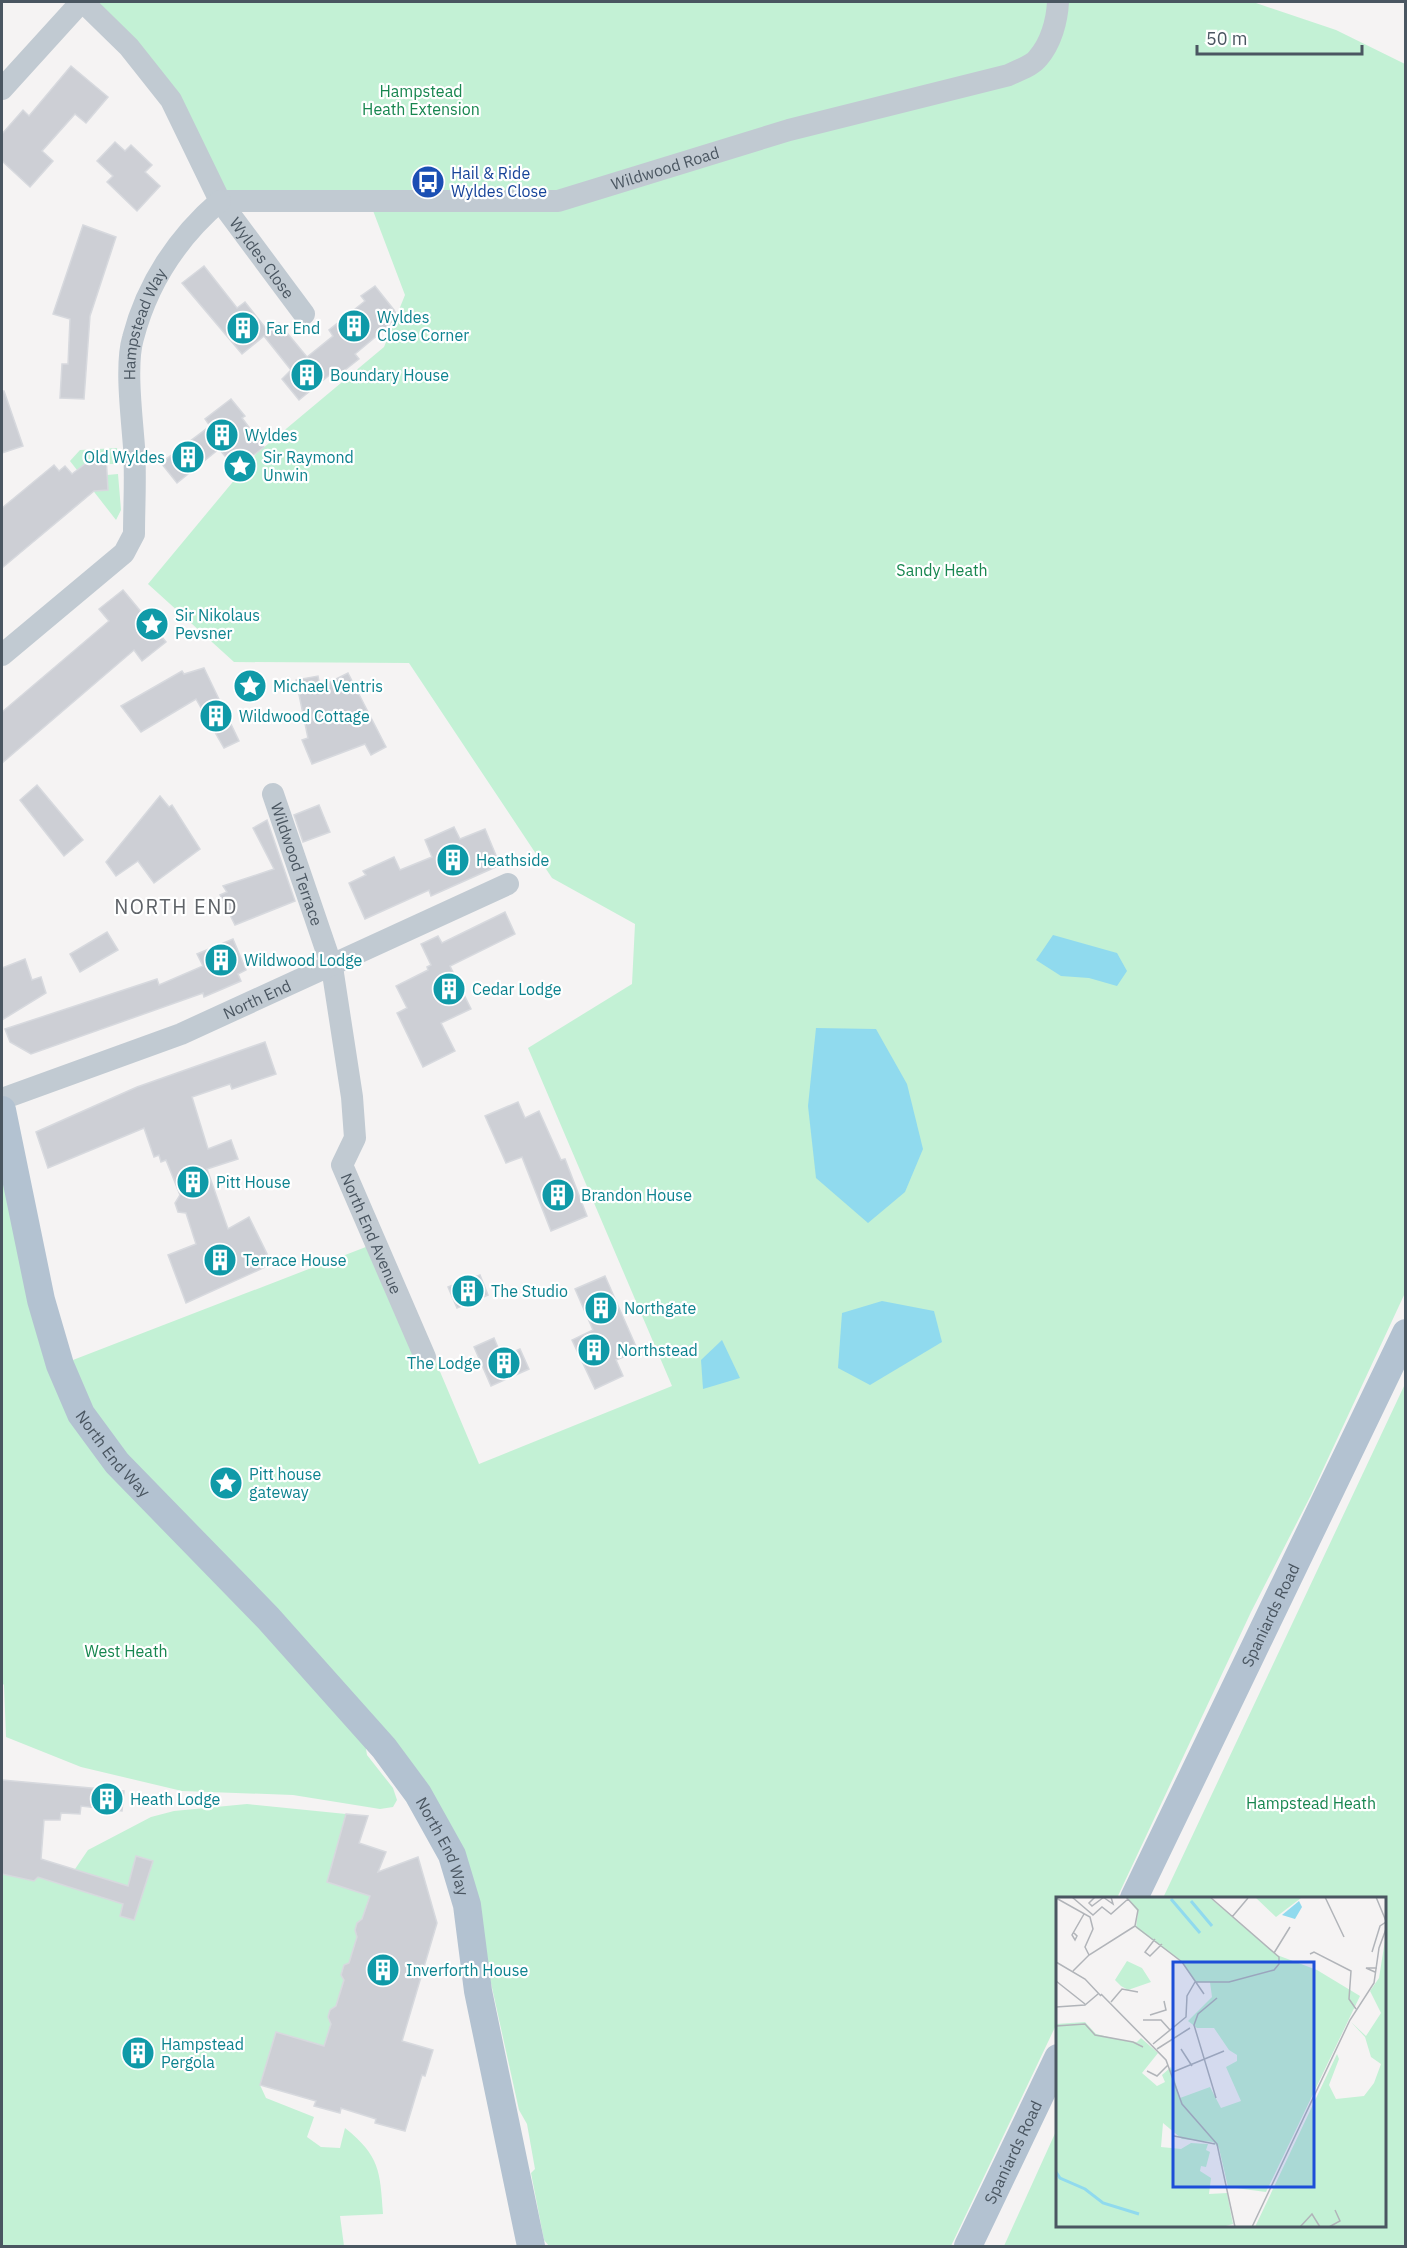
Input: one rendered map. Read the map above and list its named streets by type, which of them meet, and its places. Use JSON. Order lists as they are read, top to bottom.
{
  "streets": {
    "main road": ["North End Way", "Spaniards Road"],
    "street": [
      "Wildwood Road",
      "Wyldes Close",
      "Hampstead Way",
      "Wildwood Terrace",
      "North End",
      "North End Avenue"
    ]
  },
  "crossings": [
    ["Wildwood Road", "Wyldes Close"],
    ["Wildwood Road", "Hampstead Way"],
    ["Wyldes Close", "Hampstead Way"],
    ["Wildwood Terrace", "North End"],
    ["Wildwood Terrace", "North End Avenue"],
    ["North End", "North End Avenue"]
  ],
  "districts": ["NORTH END"],
  "parks": [
    "Hampstead Heath Extension",
    "Sandy Heath",
    "West Heath",
    "Hampstead Heath"
  ],
  "places": {
    "bus stop": ["Hail & Ride Wyldes Close"],
    "building": [
      "Wyldes Close Corner",
      "Far End",
      "Boundary House",
      "Wyldes",
      "Old Wyldes",
      "Wildwood Cottage",
      "Heathside",
      "Wildwood Lodge",
      "Cedar Lodge",
      "Pitt House",
      "Brandon House",
      "Terrace House",
      "The Studio",
      "Northgate",
      "Northstead",
      "The Lodge",
      "Heath Lodge",
      "Inverforth House",
      "Hampstead Pergola"
    ],
    "place": [
      "Sir Raymond Unwin",
      "Sir Nikolaus Pevsner",
      "Michael Ventris",
      "Pitt house gateway"
    ]
  },
  "scale_bar": "50 m"
}
